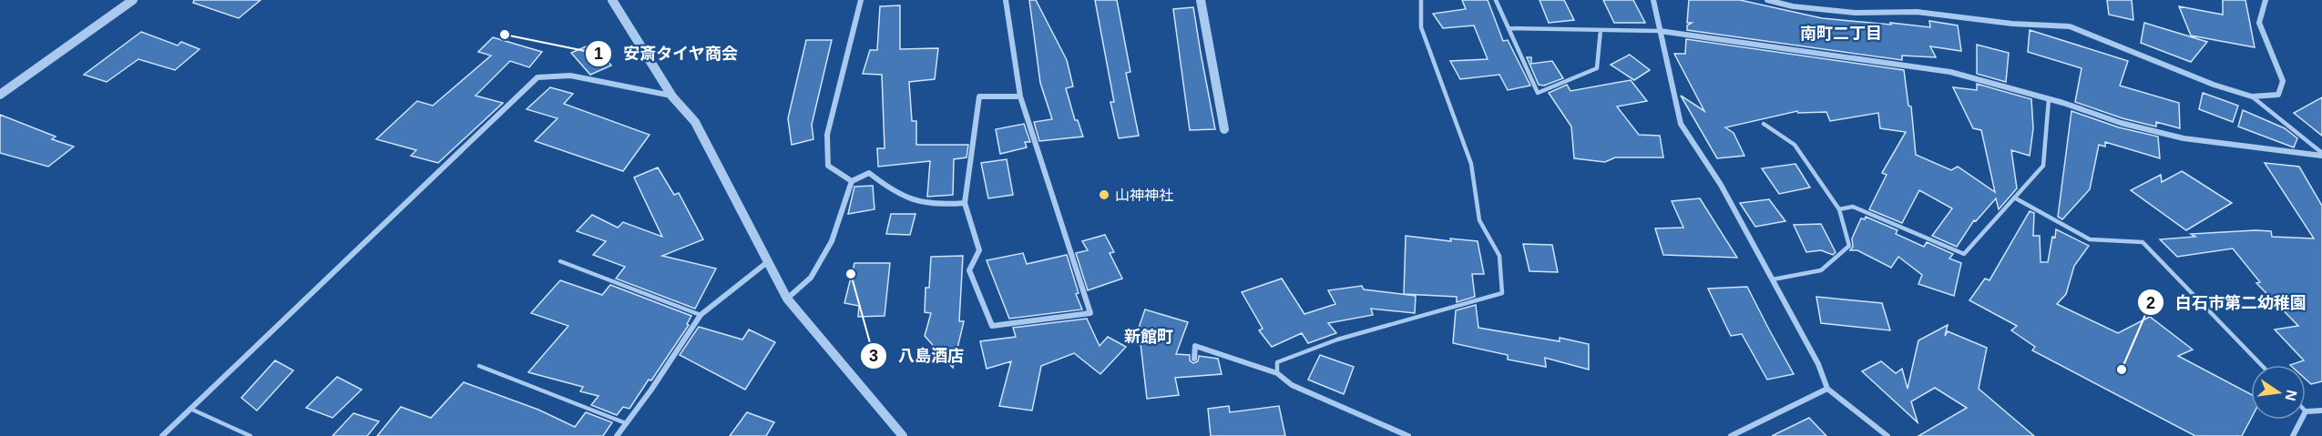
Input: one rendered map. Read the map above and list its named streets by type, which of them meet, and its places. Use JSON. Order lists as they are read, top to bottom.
{
  "districts": ["南町二丁目", "新館町"],
  "places": [
    "安斎タイヤ商会",
    "山神神社",
    "八島酒店",
    "白石市第二幼稚園"
  ],
  "north": "right"
}
